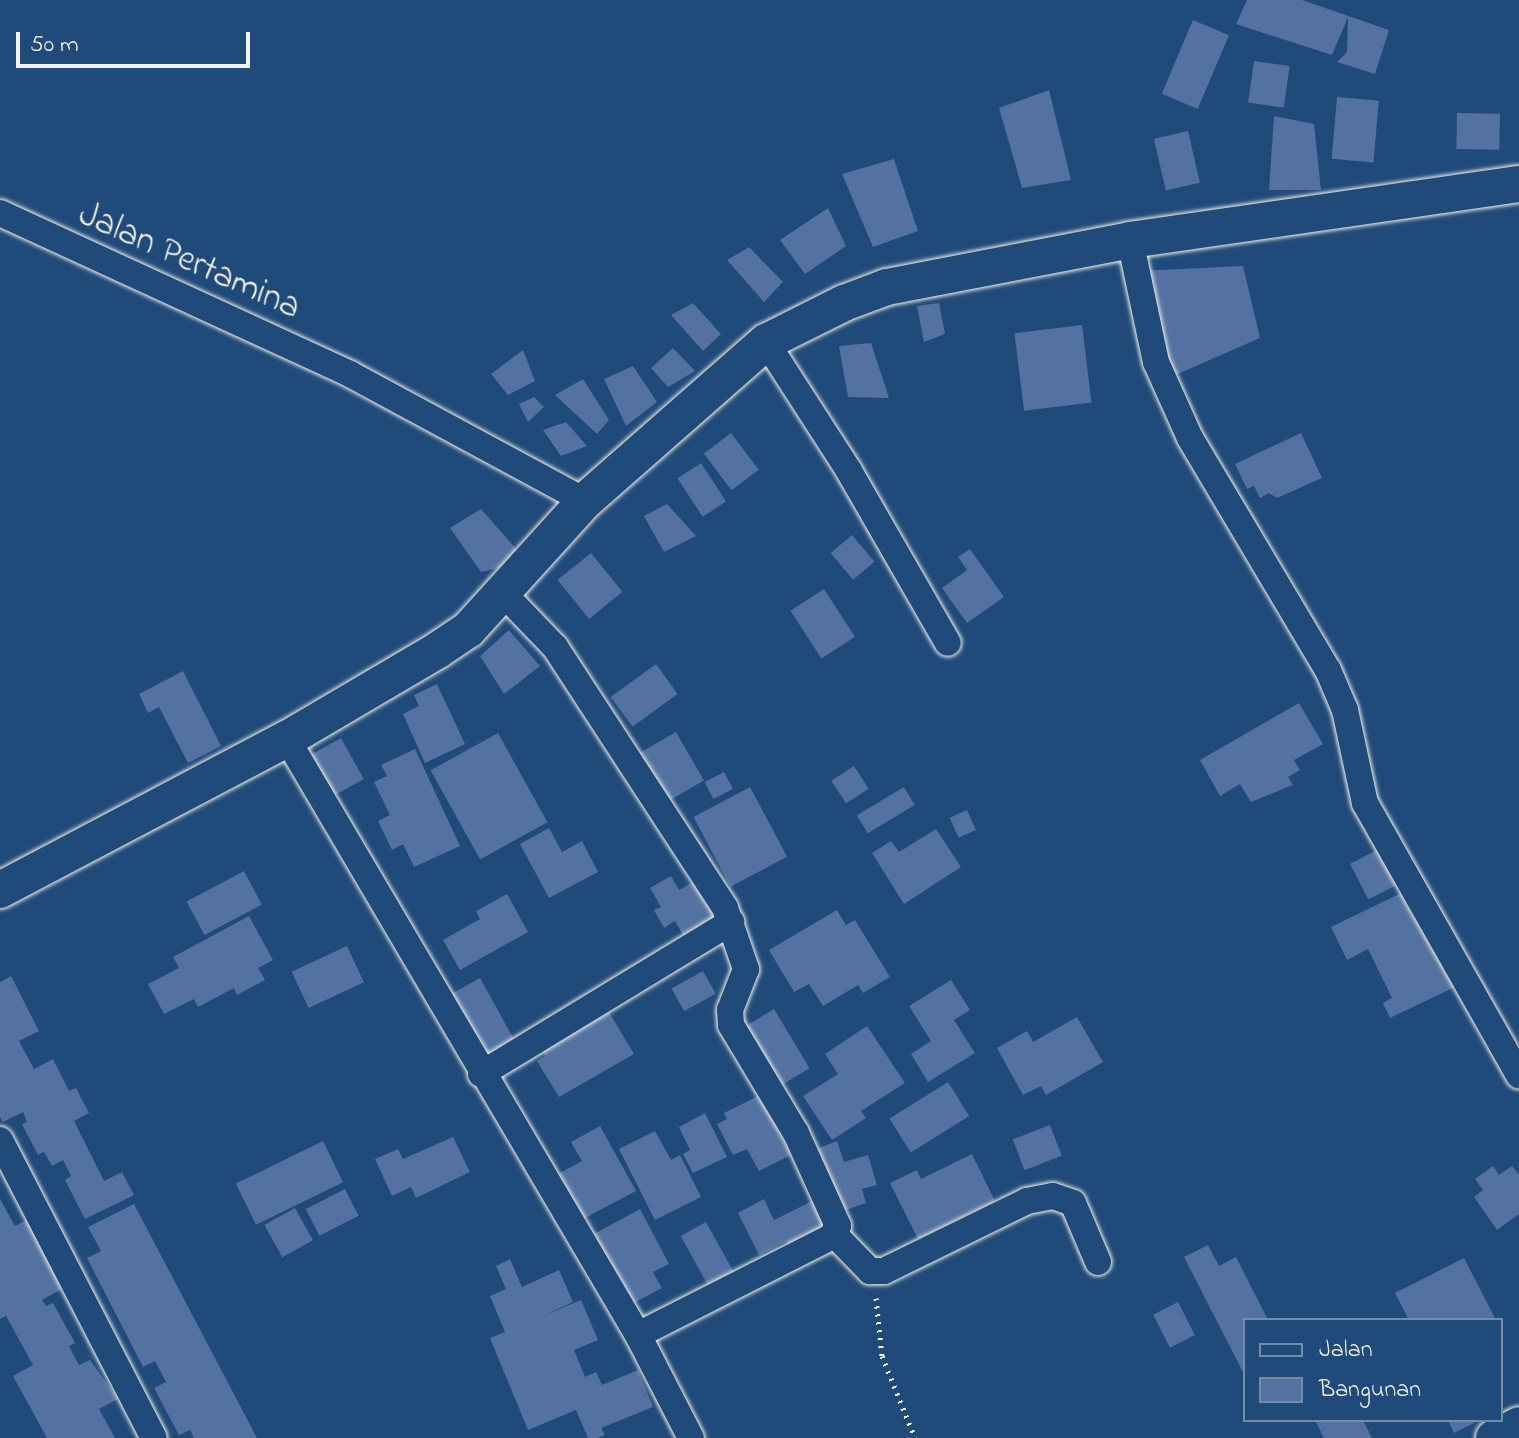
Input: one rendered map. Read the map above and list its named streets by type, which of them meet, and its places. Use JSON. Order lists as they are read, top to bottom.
{
  "streets": {
    "street": ["Jalan Pertamina"]
  },
  "legend": ["Jalan", "Bangunan"],
  "scale_bar": "50 m"
}
